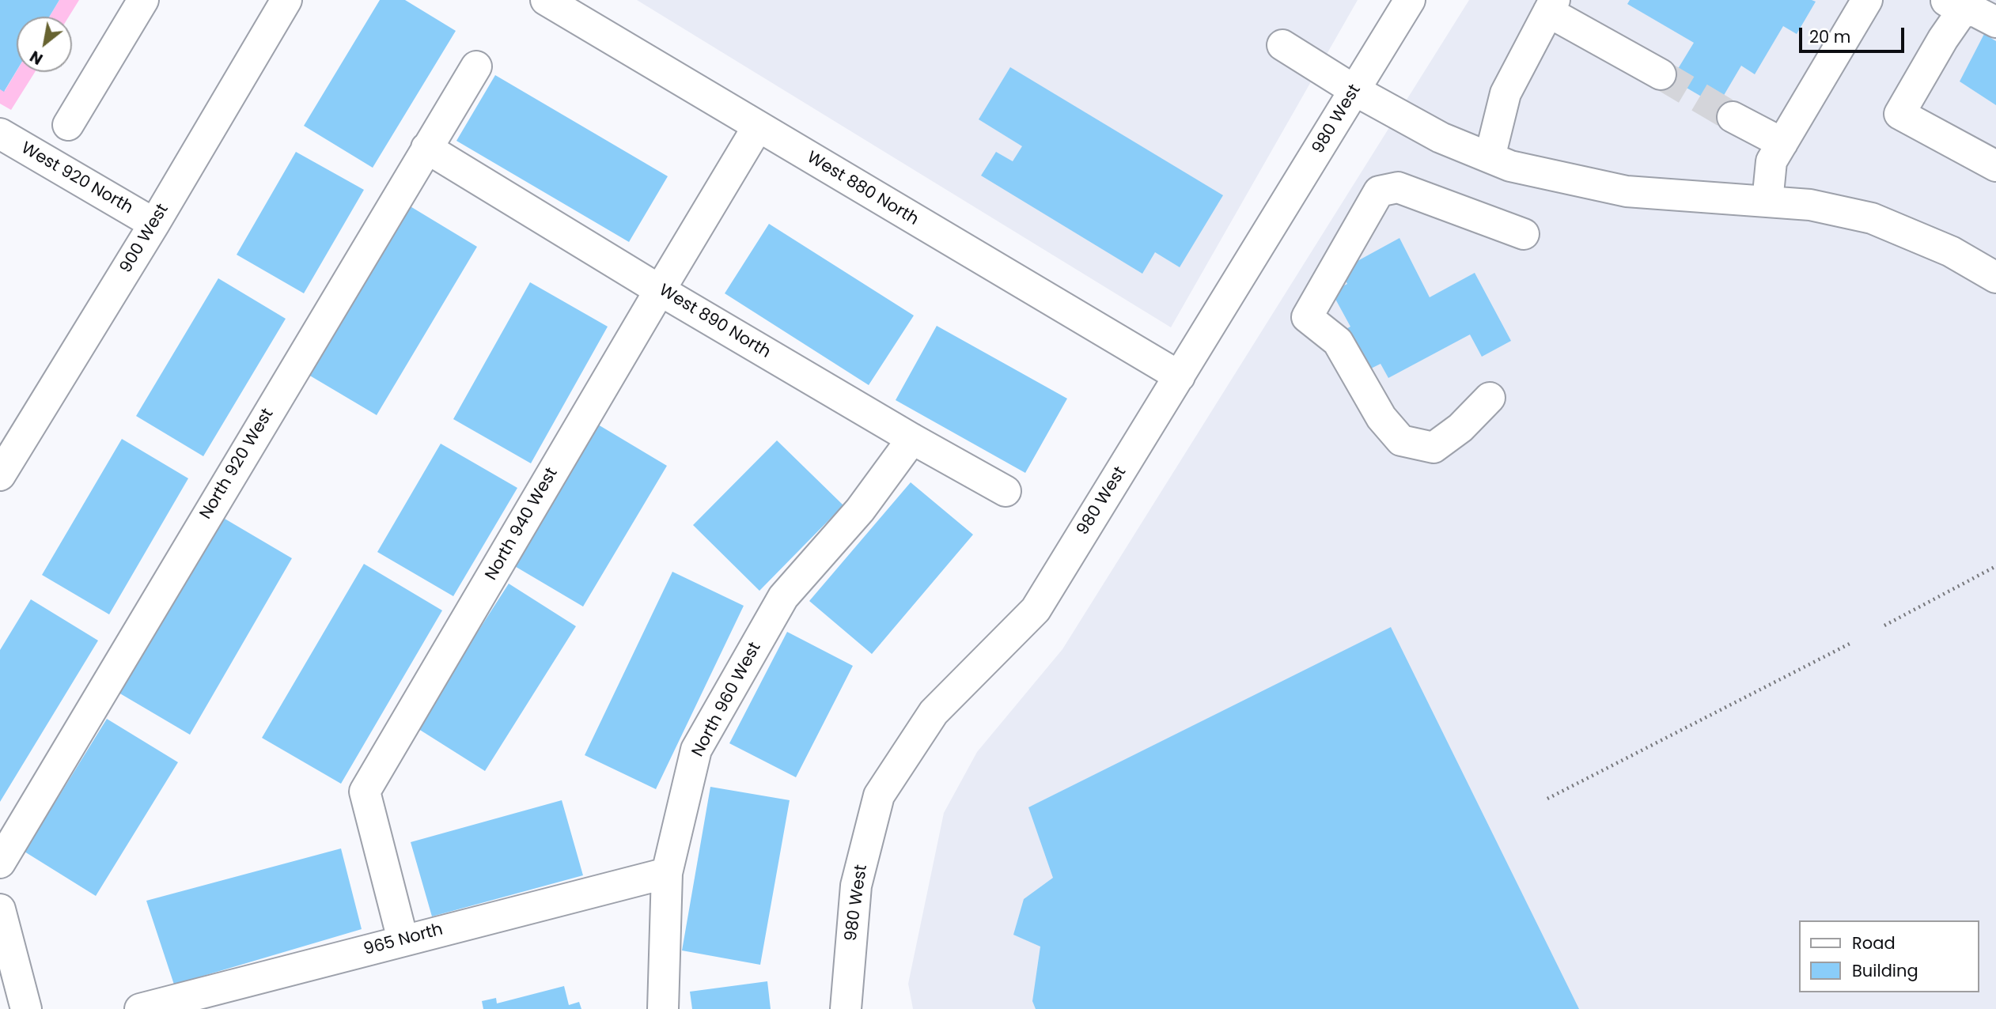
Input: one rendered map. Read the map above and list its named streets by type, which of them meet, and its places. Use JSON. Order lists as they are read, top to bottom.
{
  "streets": {
    "street": [
      "980 West",
      "West 920 North",
      "West 880 North",
      "900 West",
      "West 890 North",
      "North 920 West",
      "North 940 West",
      "North 960 West",
      "965 North"
    ]
  },
  "crossings": [
    ["980 West", "West 880 North"],
    ["West 920 North", "900 West"],
    ["West 880 North", "North 940 West"],
    ["West 890 North", "North 920 West"],
    ["West 890 North", "North 940 West"],
    ["West 890 North", "North 960 West"],
    ["North 940 West", "965 North"],
    ["North 960 West", "965 North"]
  ],
  "legend": ["Road", "Building"],
  "scale_bar": "20 m",
  "north": "bottom left"
}
